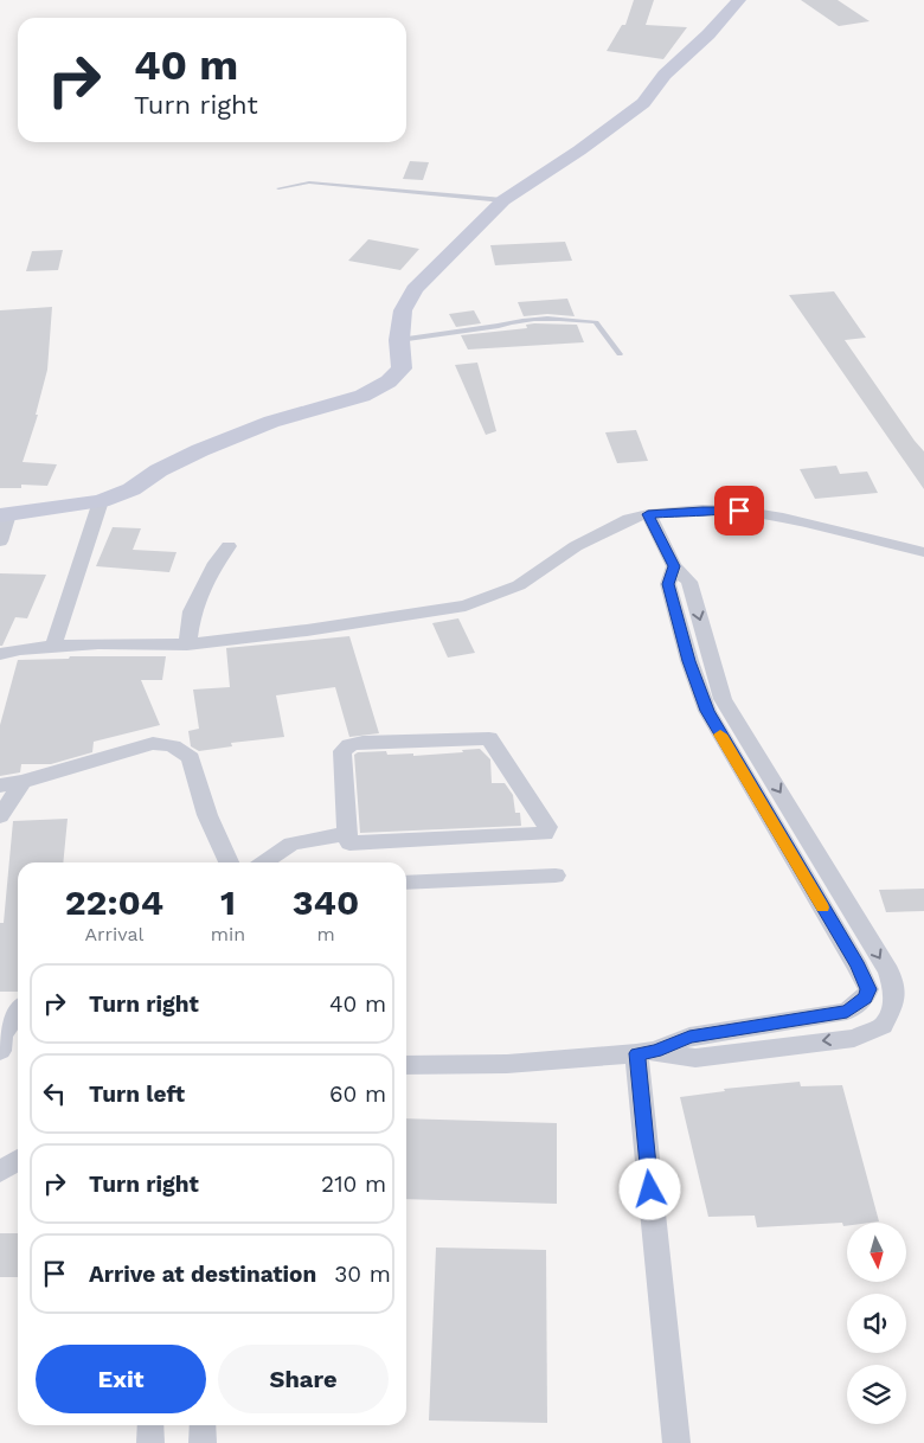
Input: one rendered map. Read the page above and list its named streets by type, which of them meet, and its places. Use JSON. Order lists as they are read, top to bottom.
{
  "north": "bottom",
  "page": {
    "turn": ["40 m", "Turn right"],
    "eta": [
      "22:04",
      "Arrival",
      "1",
      "min",
      "340",
      "m"
    ],
    "list": [
      {
        "name": "Turn right",
        "value": "40 m"
      },
      {
        "name": "Turn left",
        "value": "60 m"
      },
      {
        "name": "Turn right",
        "value": "210 m"
      },
      {
        "name": "Arrive at destination",
        "value": "30 m"
      }
    ],
    "buttons": ["Exit", "Share"]
  }
}
